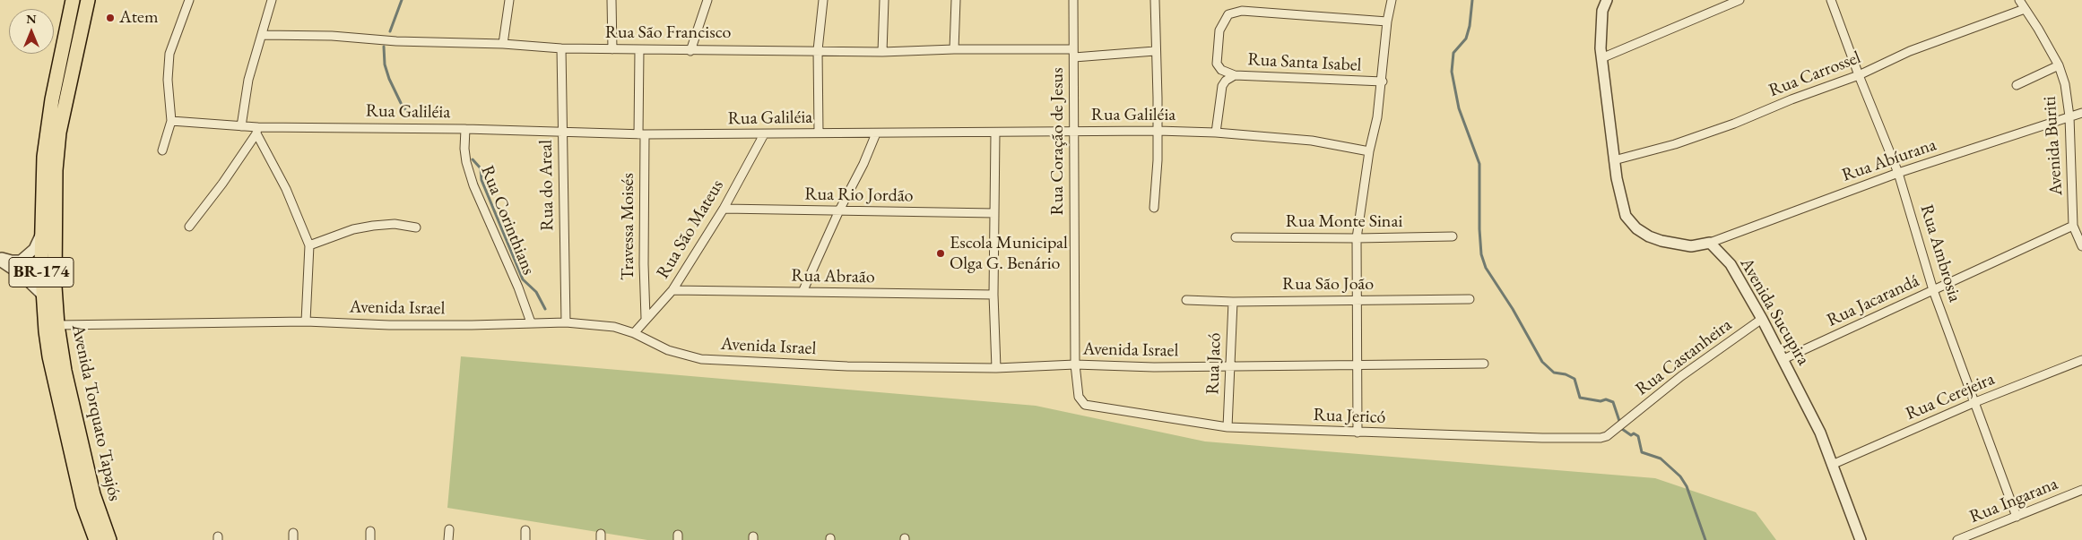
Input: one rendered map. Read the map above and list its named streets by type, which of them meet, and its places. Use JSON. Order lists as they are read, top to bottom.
{
  "streets": {
    "highway": ["BR-174", "Avenida Torquato Tapajós"],
    "street": [
      "Rua São Francisco",
      "Rua Santa Isabel",
      "Rua Carrossel",
      "Rua Galiléia",
      "Rua Coração de Jesus",
      "Avenida Buriti",
      "Rua Abíurana",
      "Rua do Areal",
      "Rua Rio Jordão",
      "Rua Corinthians",
      "Rua Monte Sinai",
      "Travessa Moisés",
      "Rua São Mateus",
      "Rua Ambrosia",
      "Rua Abraão",
      "Rua São João",
      "Rua Jacarandá",
      "Avenida Israel",
      "Avenida Sucupira",
      "Rua Castanheira",
      "Rua Jacó",
      "Rua Cerejeira",
      "Rua Jericó",
      "Rua Ingarana"
    ]
  },
  "crossings": [
    ["Rua São Francisco", "Rua Coração de Jesus"],
    ["Rua São Francisco", "Rua do Areal"],
    ["Rua São Francisco", "Travessa Moisés"],
    ["Rua Santa Isabel", "Rua Galiléia"],
    ["Rua Carrossel", "Avenida Buriti"],
    ["Rua Carrossel", "Rua Ambrosia"],
    ["Rua Galiléia", "Rua Coração de Jesus"],
    ["Rua Galiléia", "Rua do Areal"],
    ["Rua Galiléia", "Rua Corinthians"],
    ["Rua Galiléia", "Travessa Moisés"],
    ["Rua Galiléia", "Rua São Mateus"],
    ["Rua Coração de Jesus", "Avenida Israel"],
    ["Rua Coração de Jesus", "Rua Jericó"],
    ["Avenida Buriti", "Rua Abíurana"],
    ["Avenida Buriti", "Rua Jacarandá"],
    ["Rua Abíurana", "Rua Ambrosia"],
    ["Rua Abíurana", "Avenida Sucupira"],
    ["Rua do Areal", "Avenida Israel"],
    ["Rua Rio Jordão", "Rua São Mateus"],
    ["Rua Corinthians", "Avenida Israel"],
    ["Travessa Moisés", "Rua São Mateus"],
    ["Rua São Mateus", "Rua Abraão"],
    ["Rua São Mateus", "Avenida Israel"],
    ["Rua Ambrosia", "Rua Jacarandá"],
    ["Rua Ambrosia", "Rua Cerejeira"],
    ["Rua Ambrosia", "Rua Ingarana"],
    ["Rua São João", "Rua Jacó"],
    ["Rua Jacarandá", "Avenida Sucupira"],
    ["Avenida Israel", "Rua Jacó"],
    ["Avenida Israel", "Avenida Torquato Tapajós"],
    ["Avenida Sucupira", "Rua Castanheira"],
    ["Avenida Sucupira", "Rua Cerejeira"],
    ["Rua Castanheira", "Rua Jericó"],
    ["Rua Jacó", "Rua Jericó"]
  ],
  "places": ["Atem", "Escola Municipal Olga G. Benário"],
  "north": "top"
}
